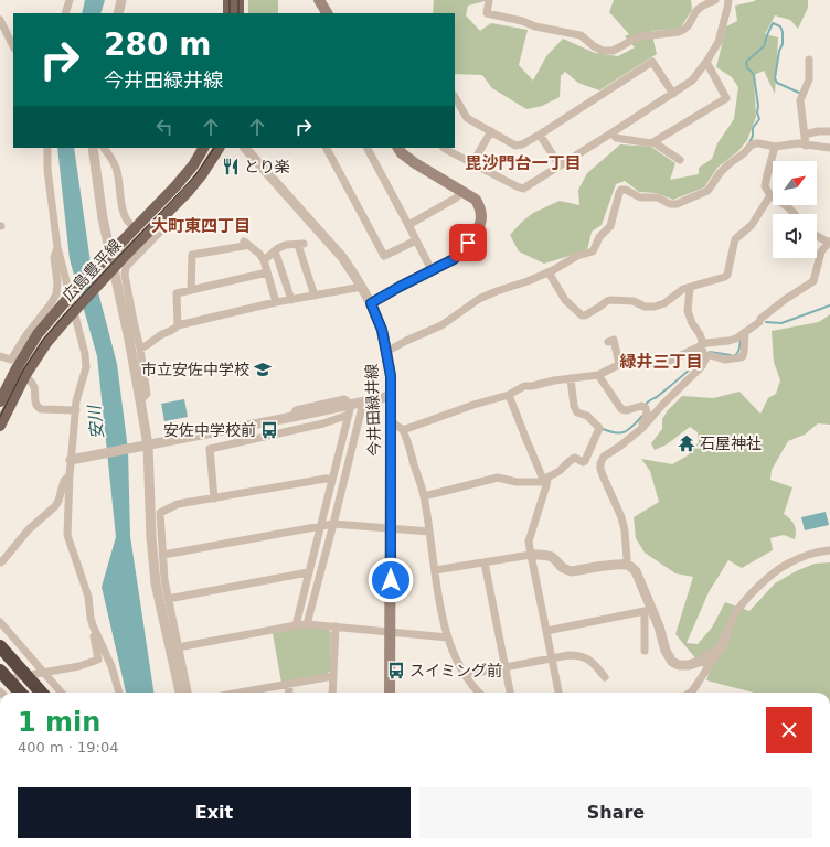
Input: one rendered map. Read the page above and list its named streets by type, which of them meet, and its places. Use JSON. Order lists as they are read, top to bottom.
{
  "streets": {
    "main road": ["広島豊平線", "今井田緑井線"]
  },
  "districts": ["毘沙門台一丁目", "大町東四丁目", "緑井三丁目"],
  "water": ["安川"],
  "places": {
    "restaurant": ["とり楽"],
    "school or university": ["市立安佐中学校"],
    "bus stop": ["安佐中学校前", "スイミング前"],
    "temple": ["石屋神社"]
  },
  "north": "top right",
  "page": {
    "turn": ["280 m", "今井田緑井線"],
    "heading": ["1 min", "400 m · 19:04"],
    "buttons": ["Exit", "Share"]
  }
}
